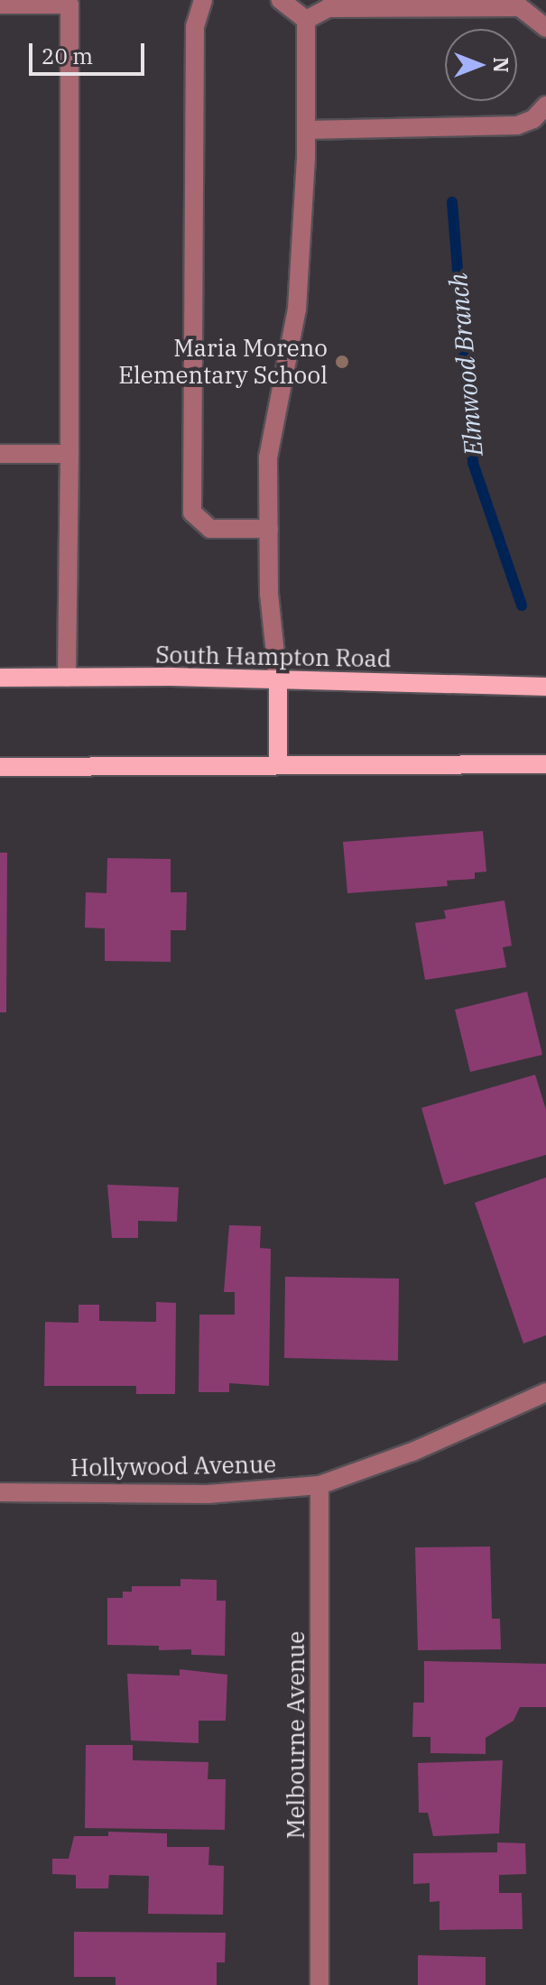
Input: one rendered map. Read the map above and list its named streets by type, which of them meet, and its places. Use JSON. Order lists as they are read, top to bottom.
{
  "streets": {
    "main road": ["South Hampton Road"],
    "street": ["Hollywood Avenue", "Melbourne Avenue"]
  },
  "crossings": [
    ["Hollywood Avenue", "Melbourne Avenue"]
  ],
  "water": ["Elmwood Branch"],
  "places": ["Maria Moreno Elementary School"],
  "scale_bar": "20 m",
  "north": "right"
}
